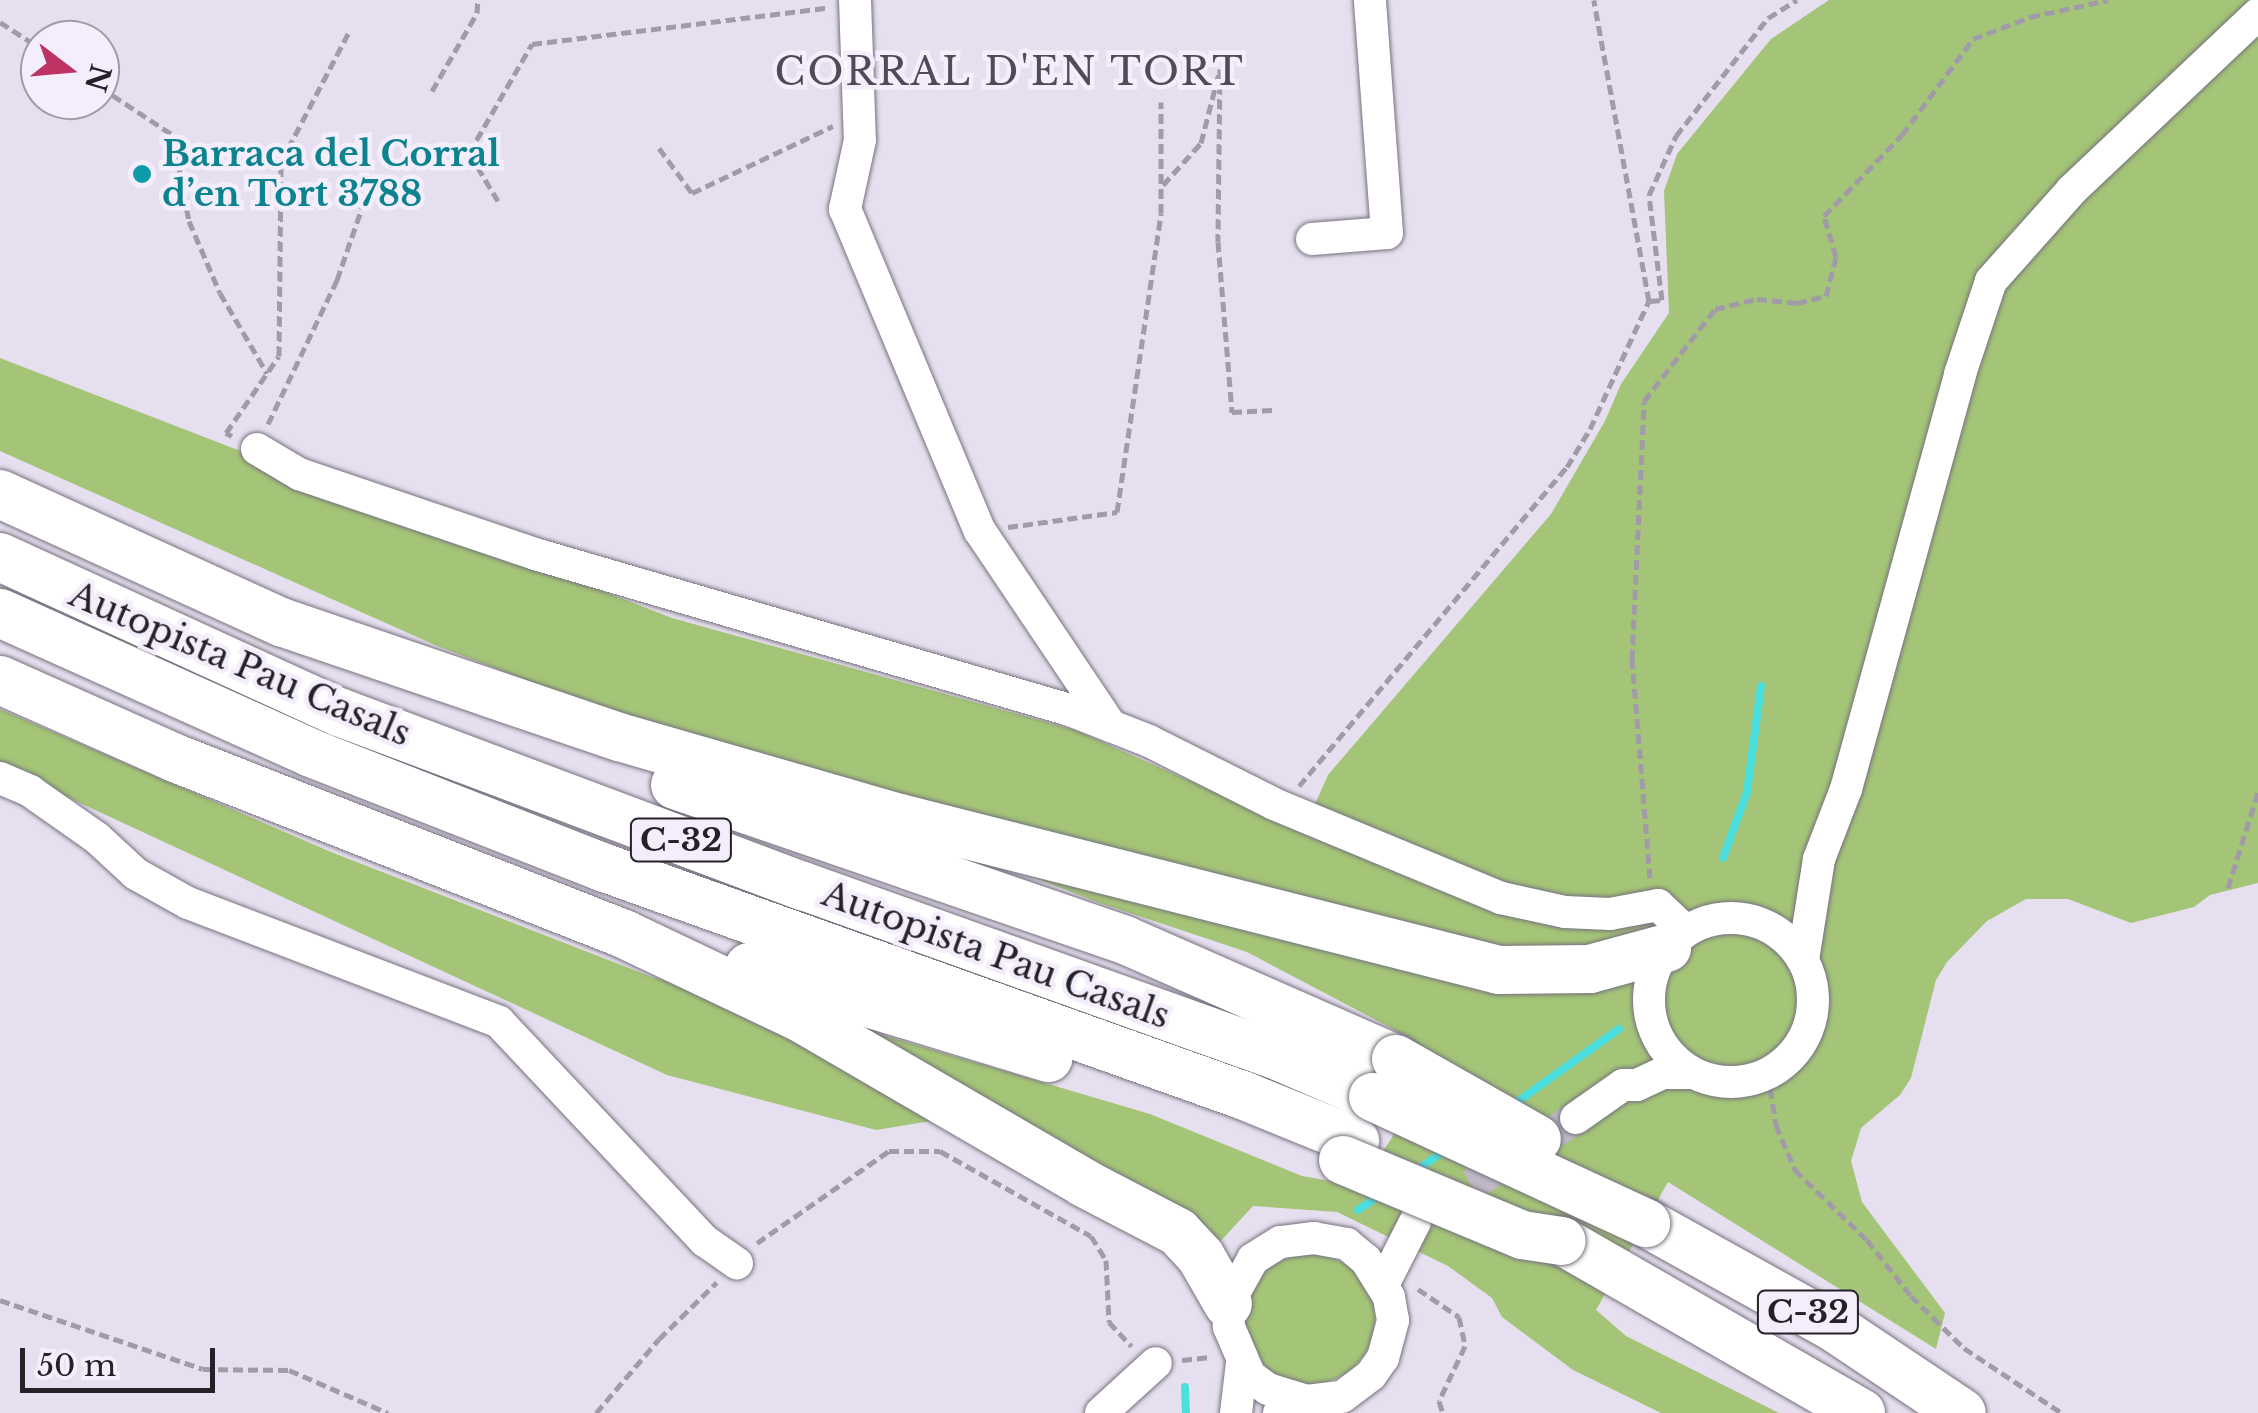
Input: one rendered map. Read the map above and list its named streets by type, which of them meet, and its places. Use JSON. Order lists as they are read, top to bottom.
{
  "streets": {
    "highway": ["Autopista Pau Casals", "C-32"]
  },
  "districts": ["CORRAL D'EN TORT"],
  "places": ["Barraca del Corral d’en Tort 3788"],
  "scale_bar": "50 m",
  "north": "right"
}
